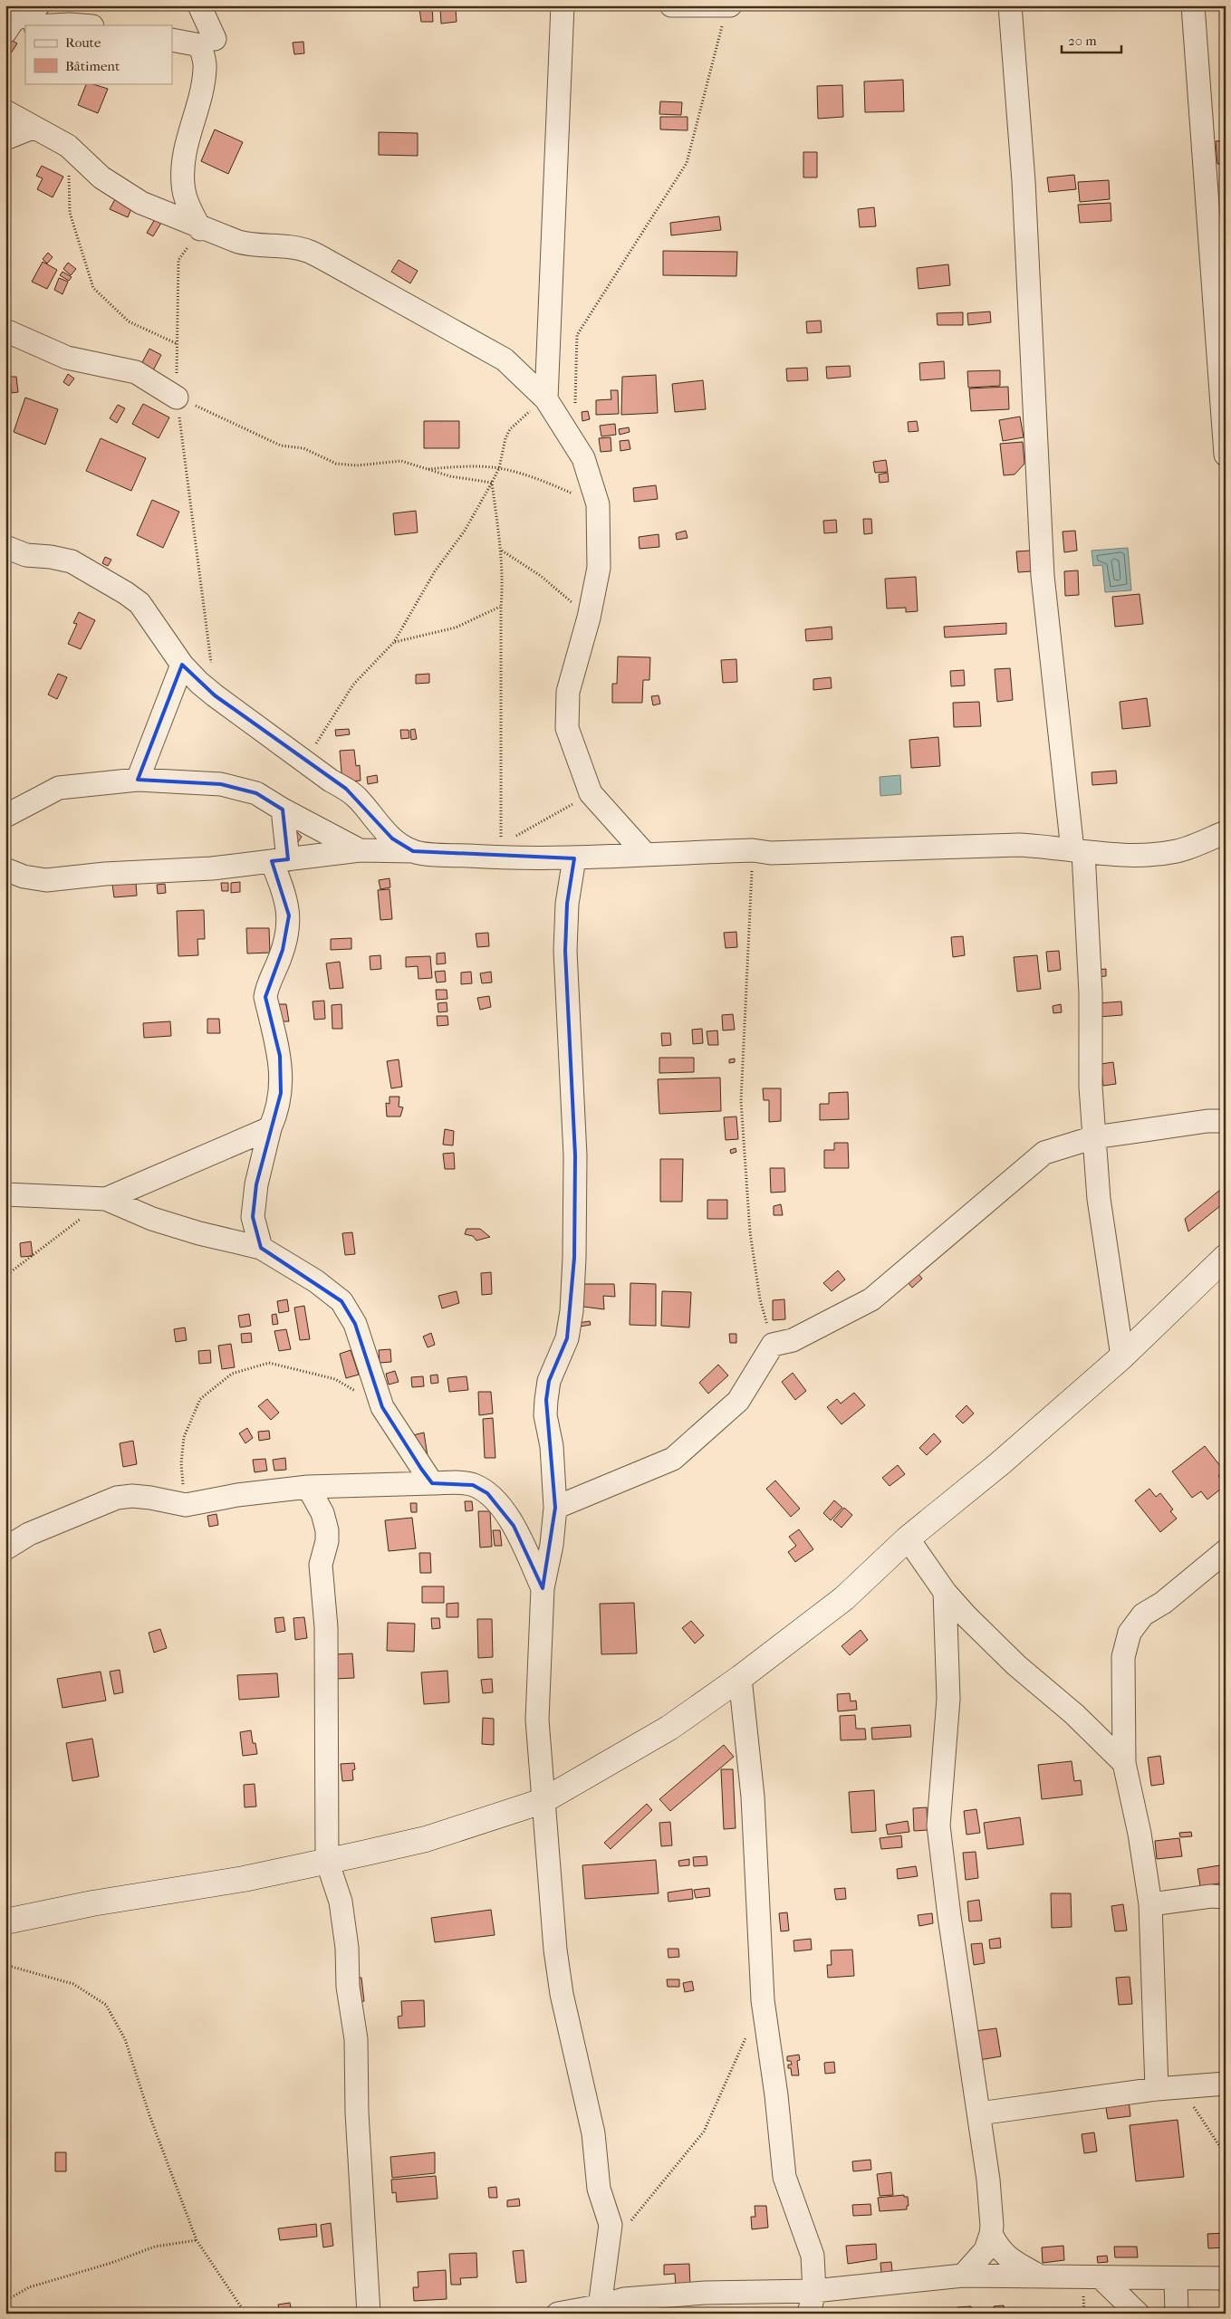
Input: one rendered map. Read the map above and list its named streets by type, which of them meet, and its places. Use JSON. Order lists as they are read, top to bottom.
{
  "legend": ["Route", "Bâtiment"],
  "scale_bar": "20 m"
}
